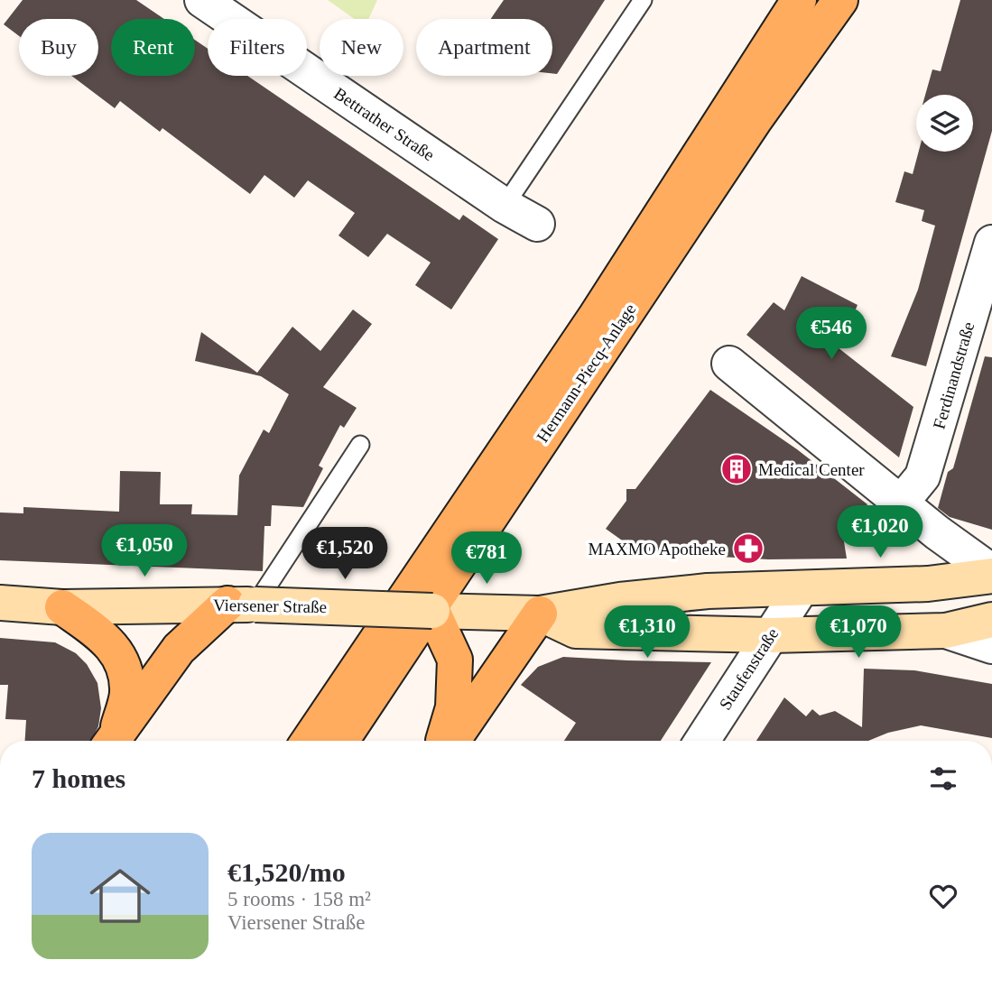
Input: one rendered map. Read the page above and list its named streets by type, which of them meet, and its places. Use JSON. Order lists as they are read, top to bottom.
{
  "streets": {
    "main road": ["Hermann-Piecq-Anlage", "Viersener Straße"],
    "street": ["Bettrather Straße", "Ferdinandstraße", "Staufenstraße"]
  },
  "crossings": [
    ["Viersener Straße", "Staufenstraße"]
  ],
  "places": {
    "building": ["Medical Center"],
    "pharmacy": ["MAXMO Apotheke"]
  },
  "page": {
    "chip": [
      "Buy",
      "Rent",
      "Filters",
      "New",
      "Apartment"
    ],
    "price": [
      "€546",
      "€1,020",
      "€1,050",
      "€1,520",
      "€781",
      "€1,310",
      "€1,070"
    ],
    "heading": "7 homes",
    "list": [
      {
        "name": "€1,520/mo",
        "note": "5 rooms · 158 m² · Viersener Straße"
      }
    ]
  }
}
